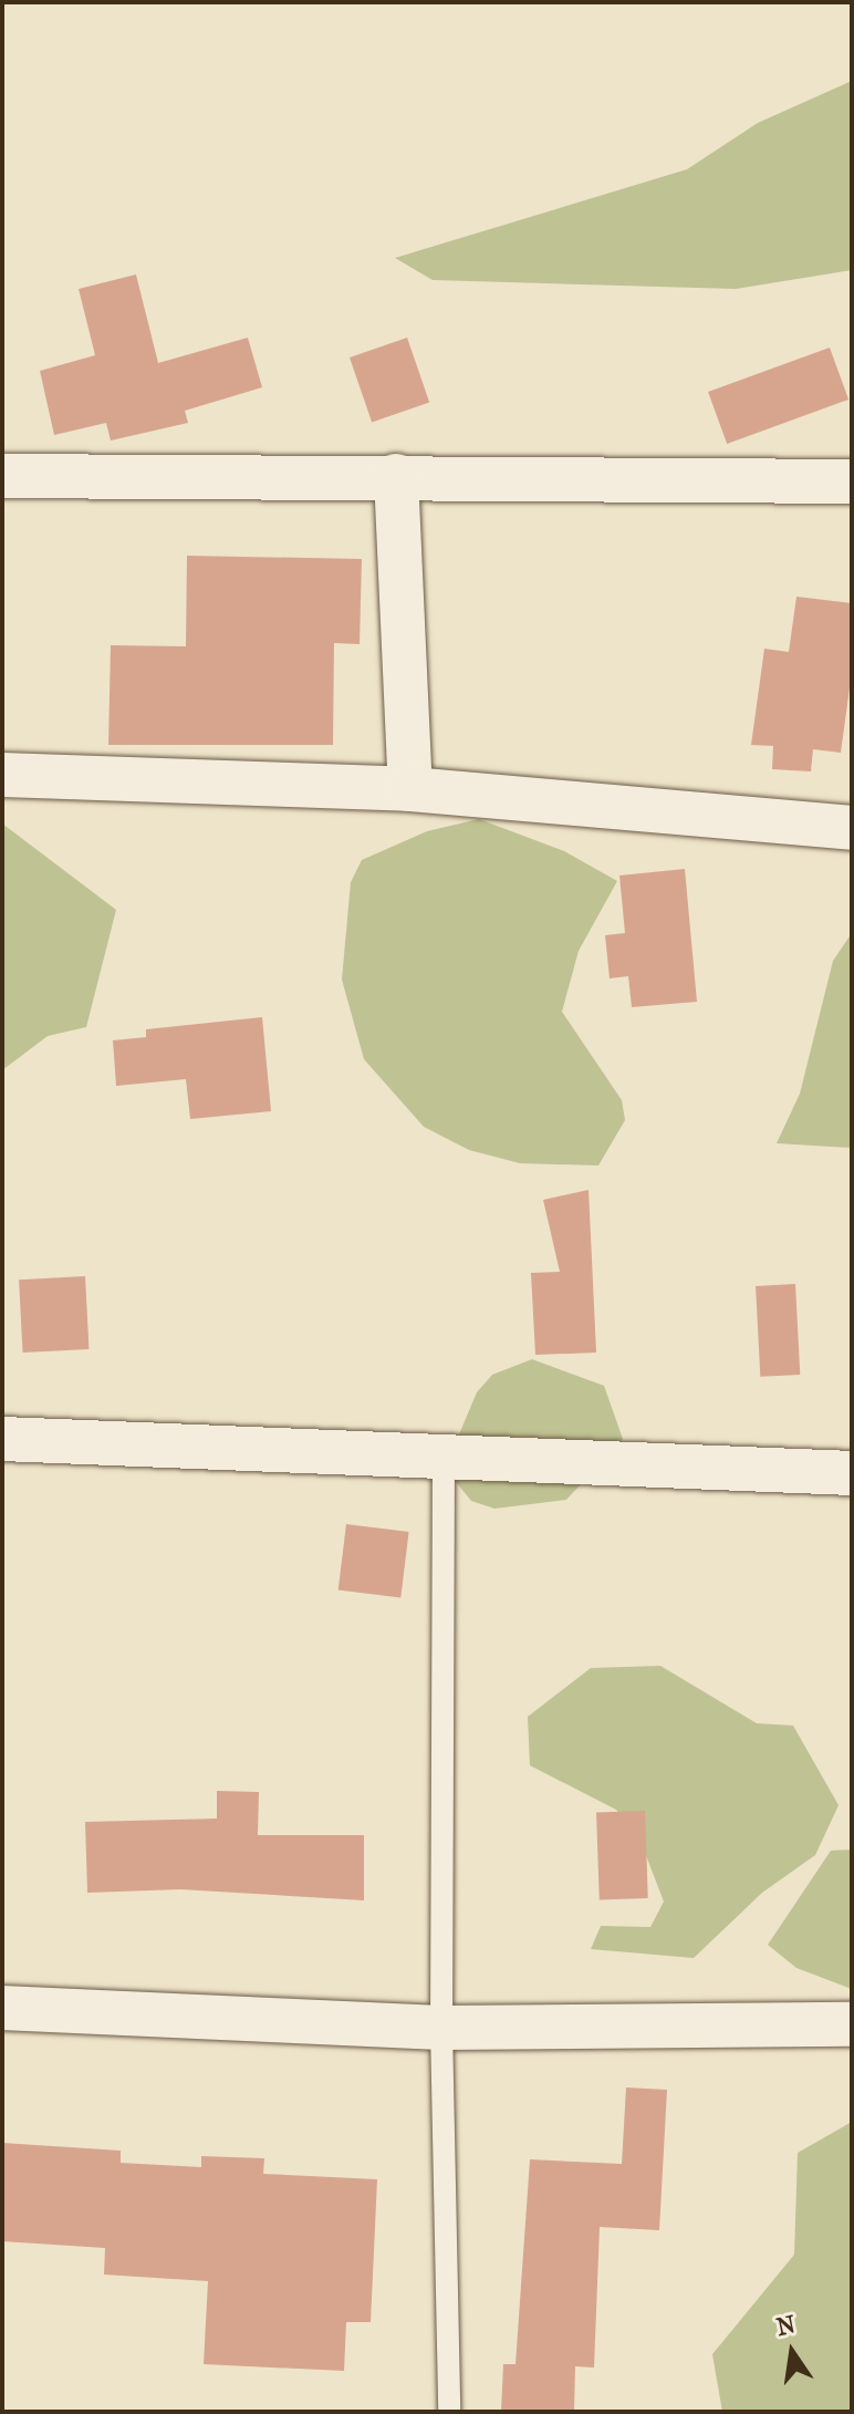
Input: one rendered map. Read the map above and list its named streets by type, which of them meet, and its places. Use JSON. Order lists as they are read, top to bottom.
{
  "north": "top"
}
